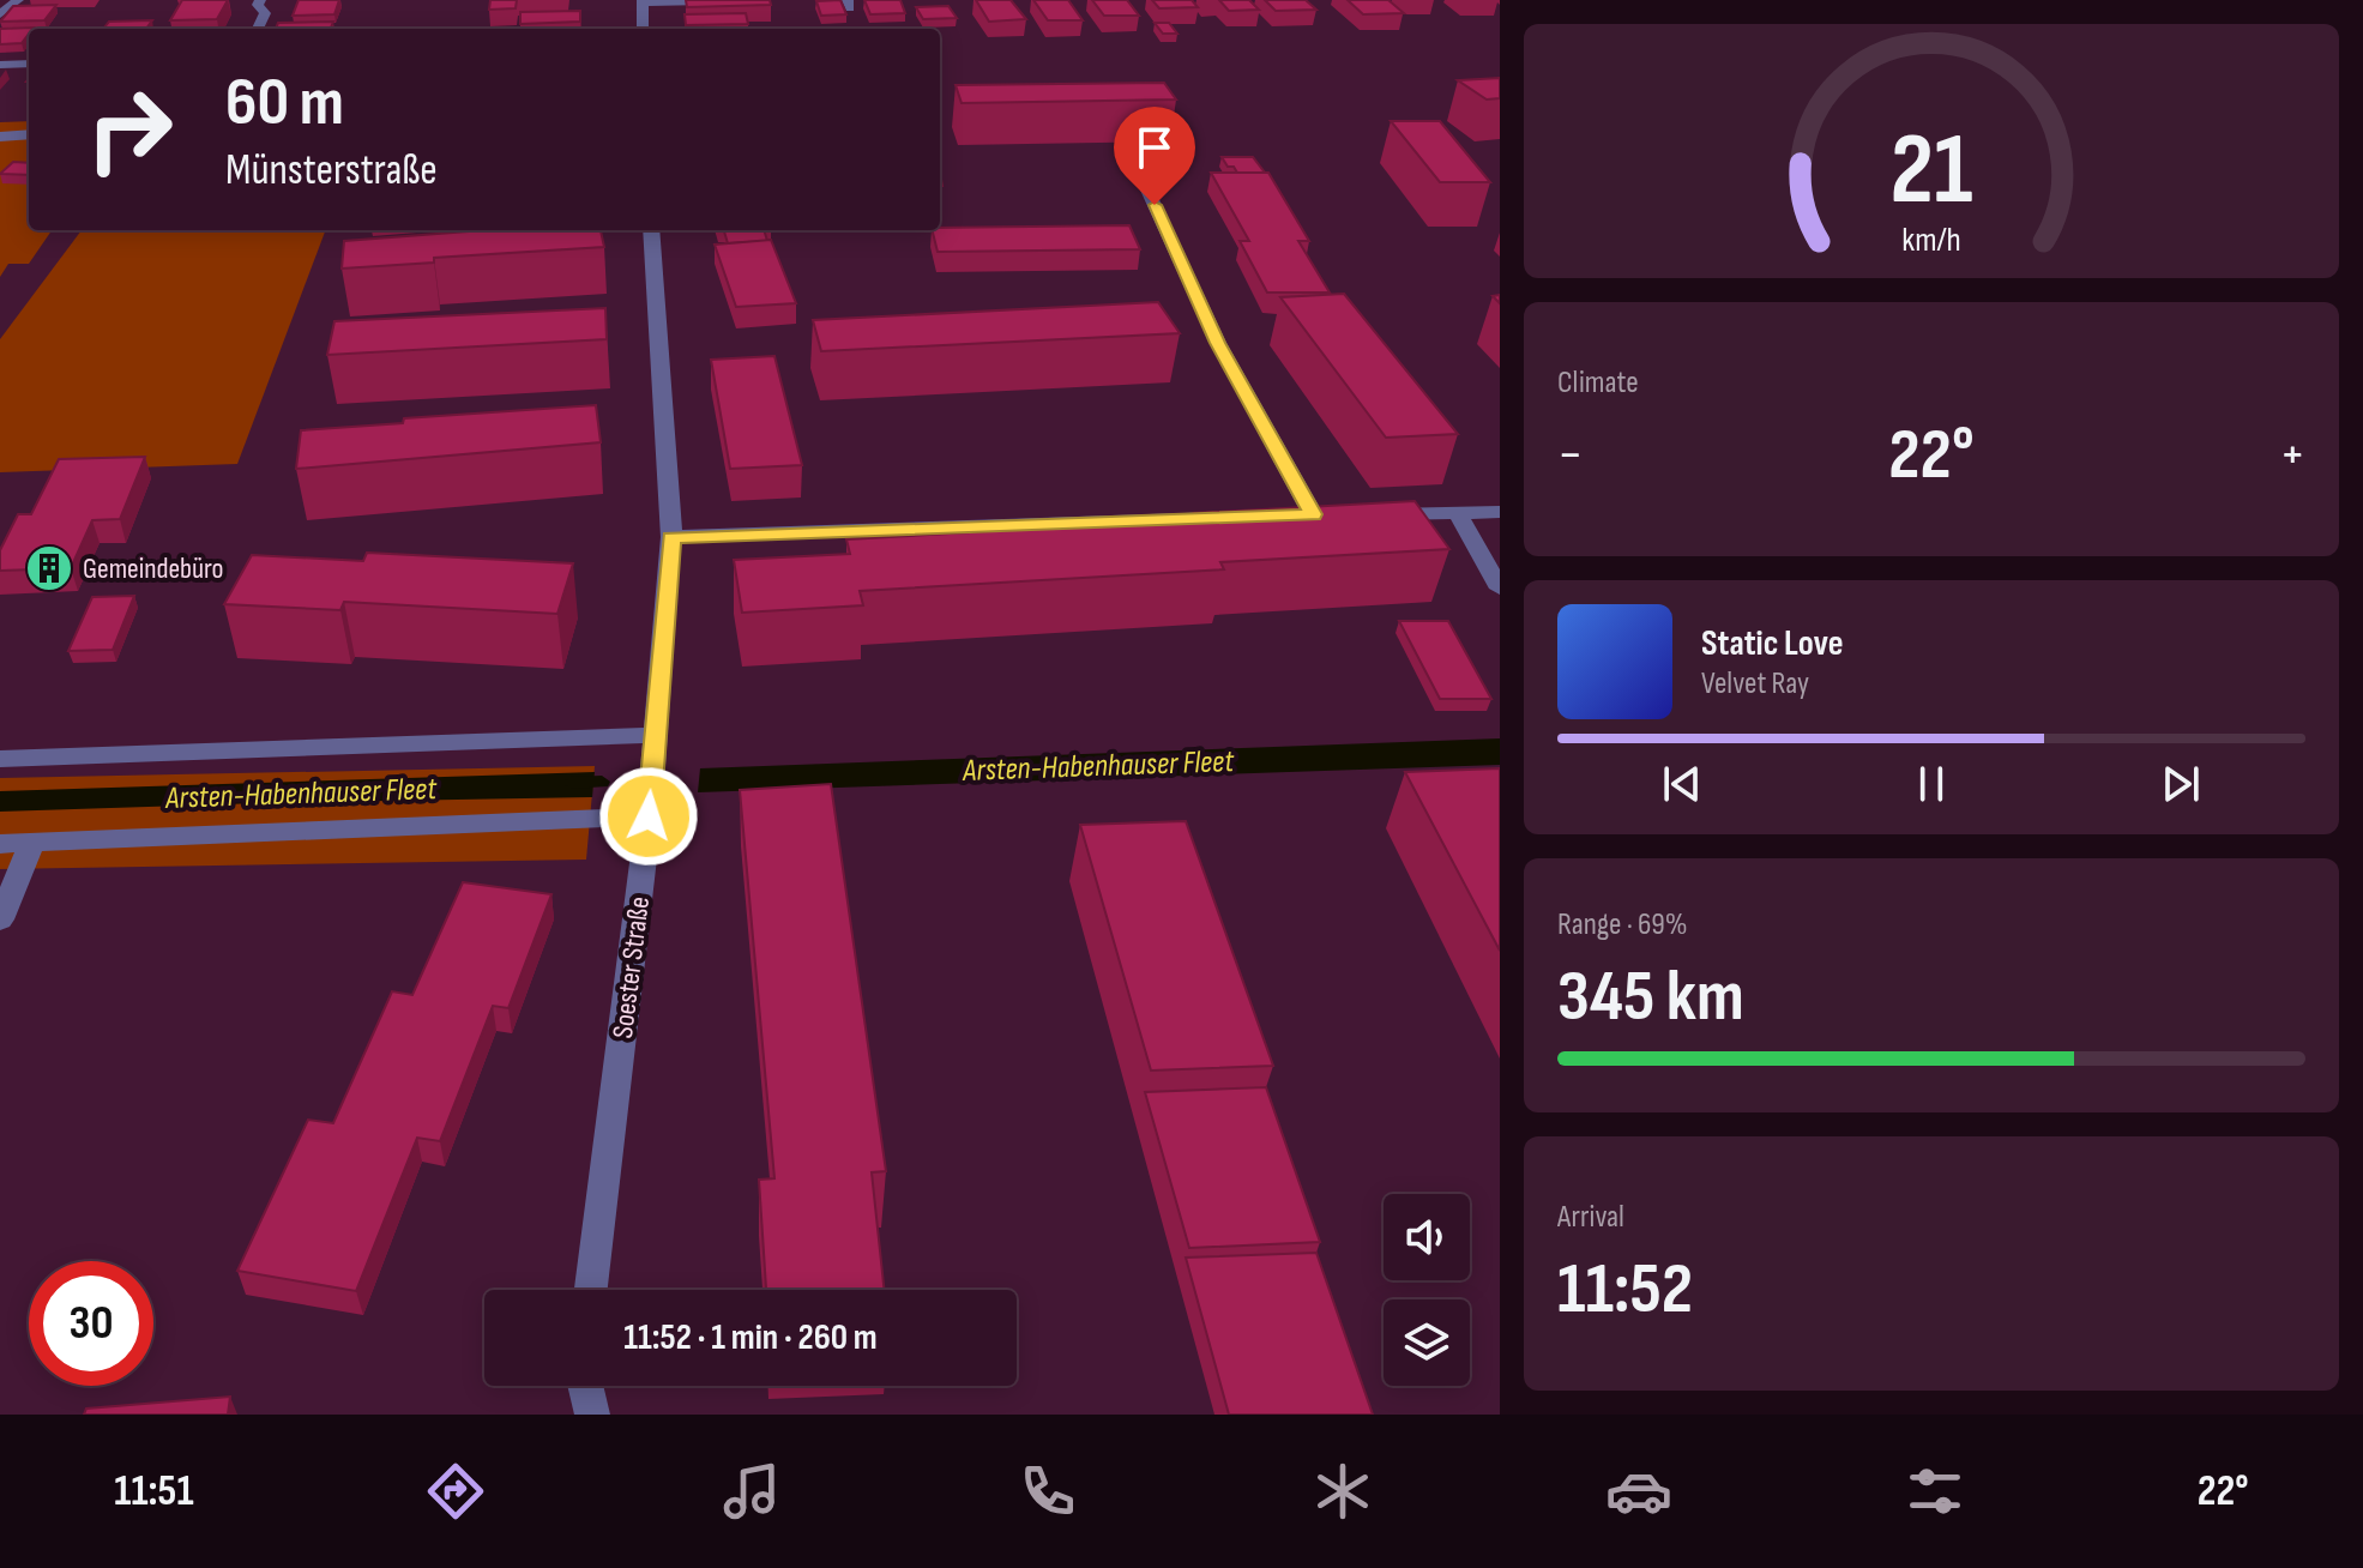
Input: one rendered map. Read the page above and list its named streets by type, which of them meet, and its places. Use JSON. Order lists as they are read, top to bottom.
{
  "streets": {
    "street": ["Soester Straße"]
  },
  "water": ["Arsten-Habenhauser Fleet"],
  "places": {
    "building": ["Gemeindebüro"]
  },
  "page": {
    "turn": ["60 m", "Münsterstraße"],
    "tile": [
      "Climate",
      ["Range · 69%", "345 km"],
      ["Arrival", "11:52"]
    ],
    "heat": ["−", "22°", "+"],
    "song": ["Static Love", "Velvet Ray"],
    "limit": "30",
    "trip": "11:52 · 1 min · 260 m",
    "tabs": ["11:51", "22°"],
    "gauge": ["21", "km/h"]
  }
}
